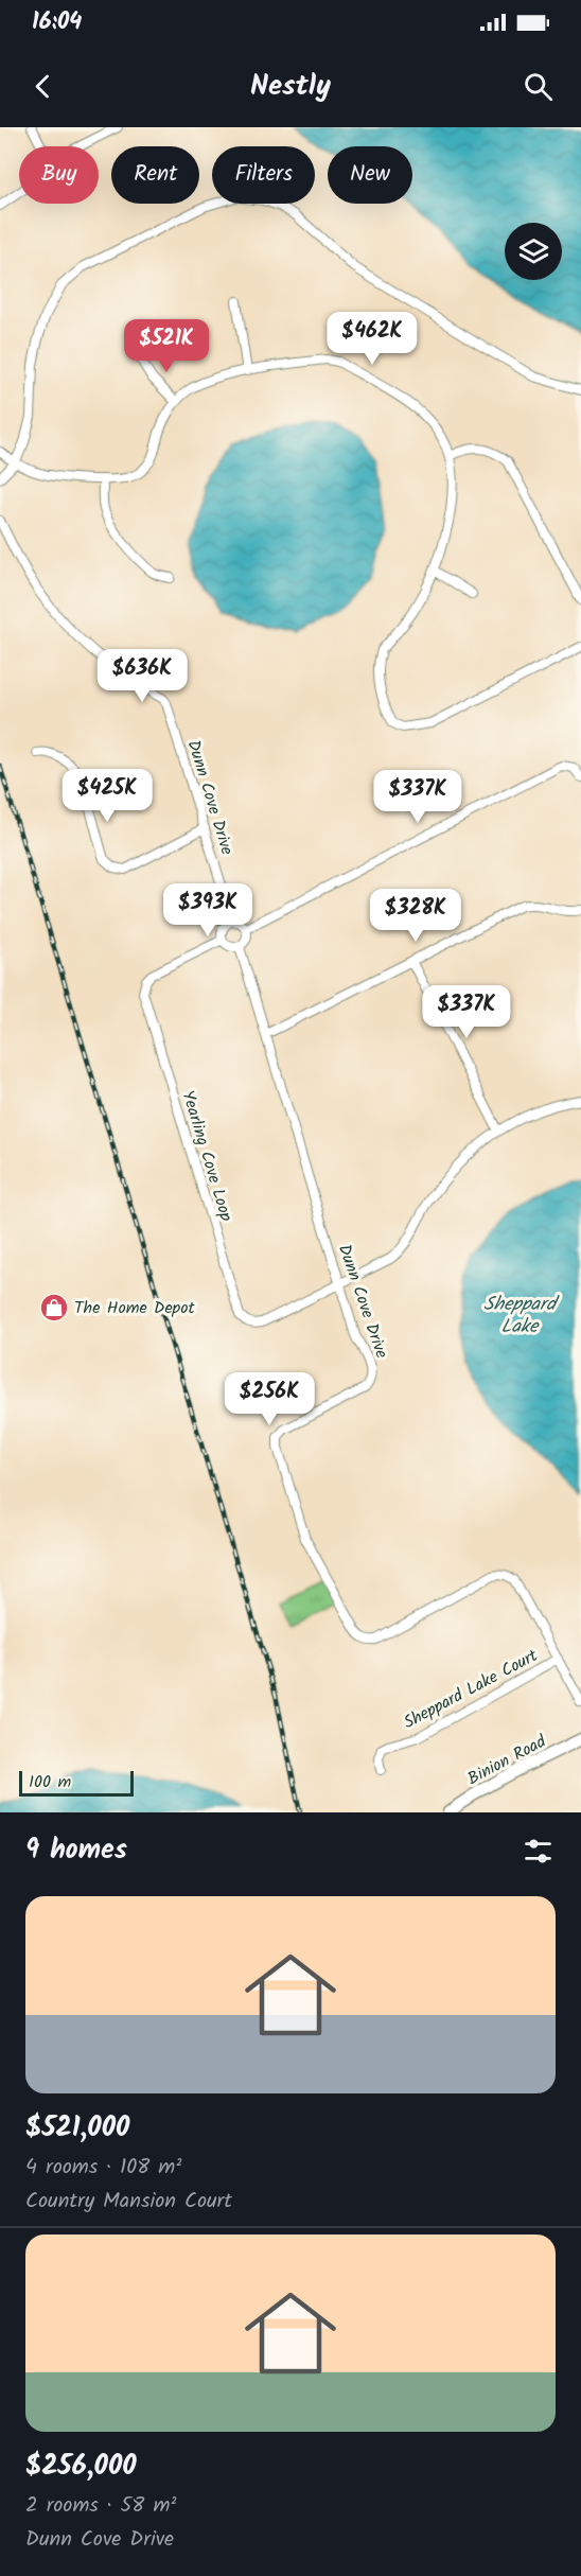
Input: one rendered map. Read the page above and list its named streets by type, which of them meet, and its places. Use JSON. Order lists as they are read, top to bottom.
{
  "streets": {
    "main road": ["Binion Road"],
    "street": ["Dunn Cove Drive", "Yearling Cove Loop", "Sheppard Lake Court"]
  },
  "crossings": [
    ["Dunn Cove Drive", "Yearling Cove Loop"],
    ["Dunn Cove Drive", "Sheppard Lake Court"]
  ],
  "water": ["Sheppard Lake"],
  "places": {
    "shop": ["The Home Depot"]
  },
  "scale_bar": "100 m",
  "page": {
    "status": "16:04",
    "header": "Nestly",
    "chip": [
      "Buy",
      "Rent",
      "Filters",
      "New"
    ],
    "price": [
      "$462K",
      "$521K",
      "$636K",
      "$425K",
      "$337K",
      "$393K",
      "$328K",
      "$337K",
      "$256K"
    ],
    "scale": "100 m",
    "heading": "9 homes",
    "list": [
      {
        "name": "$521,000",
        "note": "4 rooms · 108 m² · Country Mansion Court"
      },
      {
        "name": "$256,000",
        "note": "2 rooms · 58 m² · Dunn Cove Drive"
      }
    ]
  }
}
